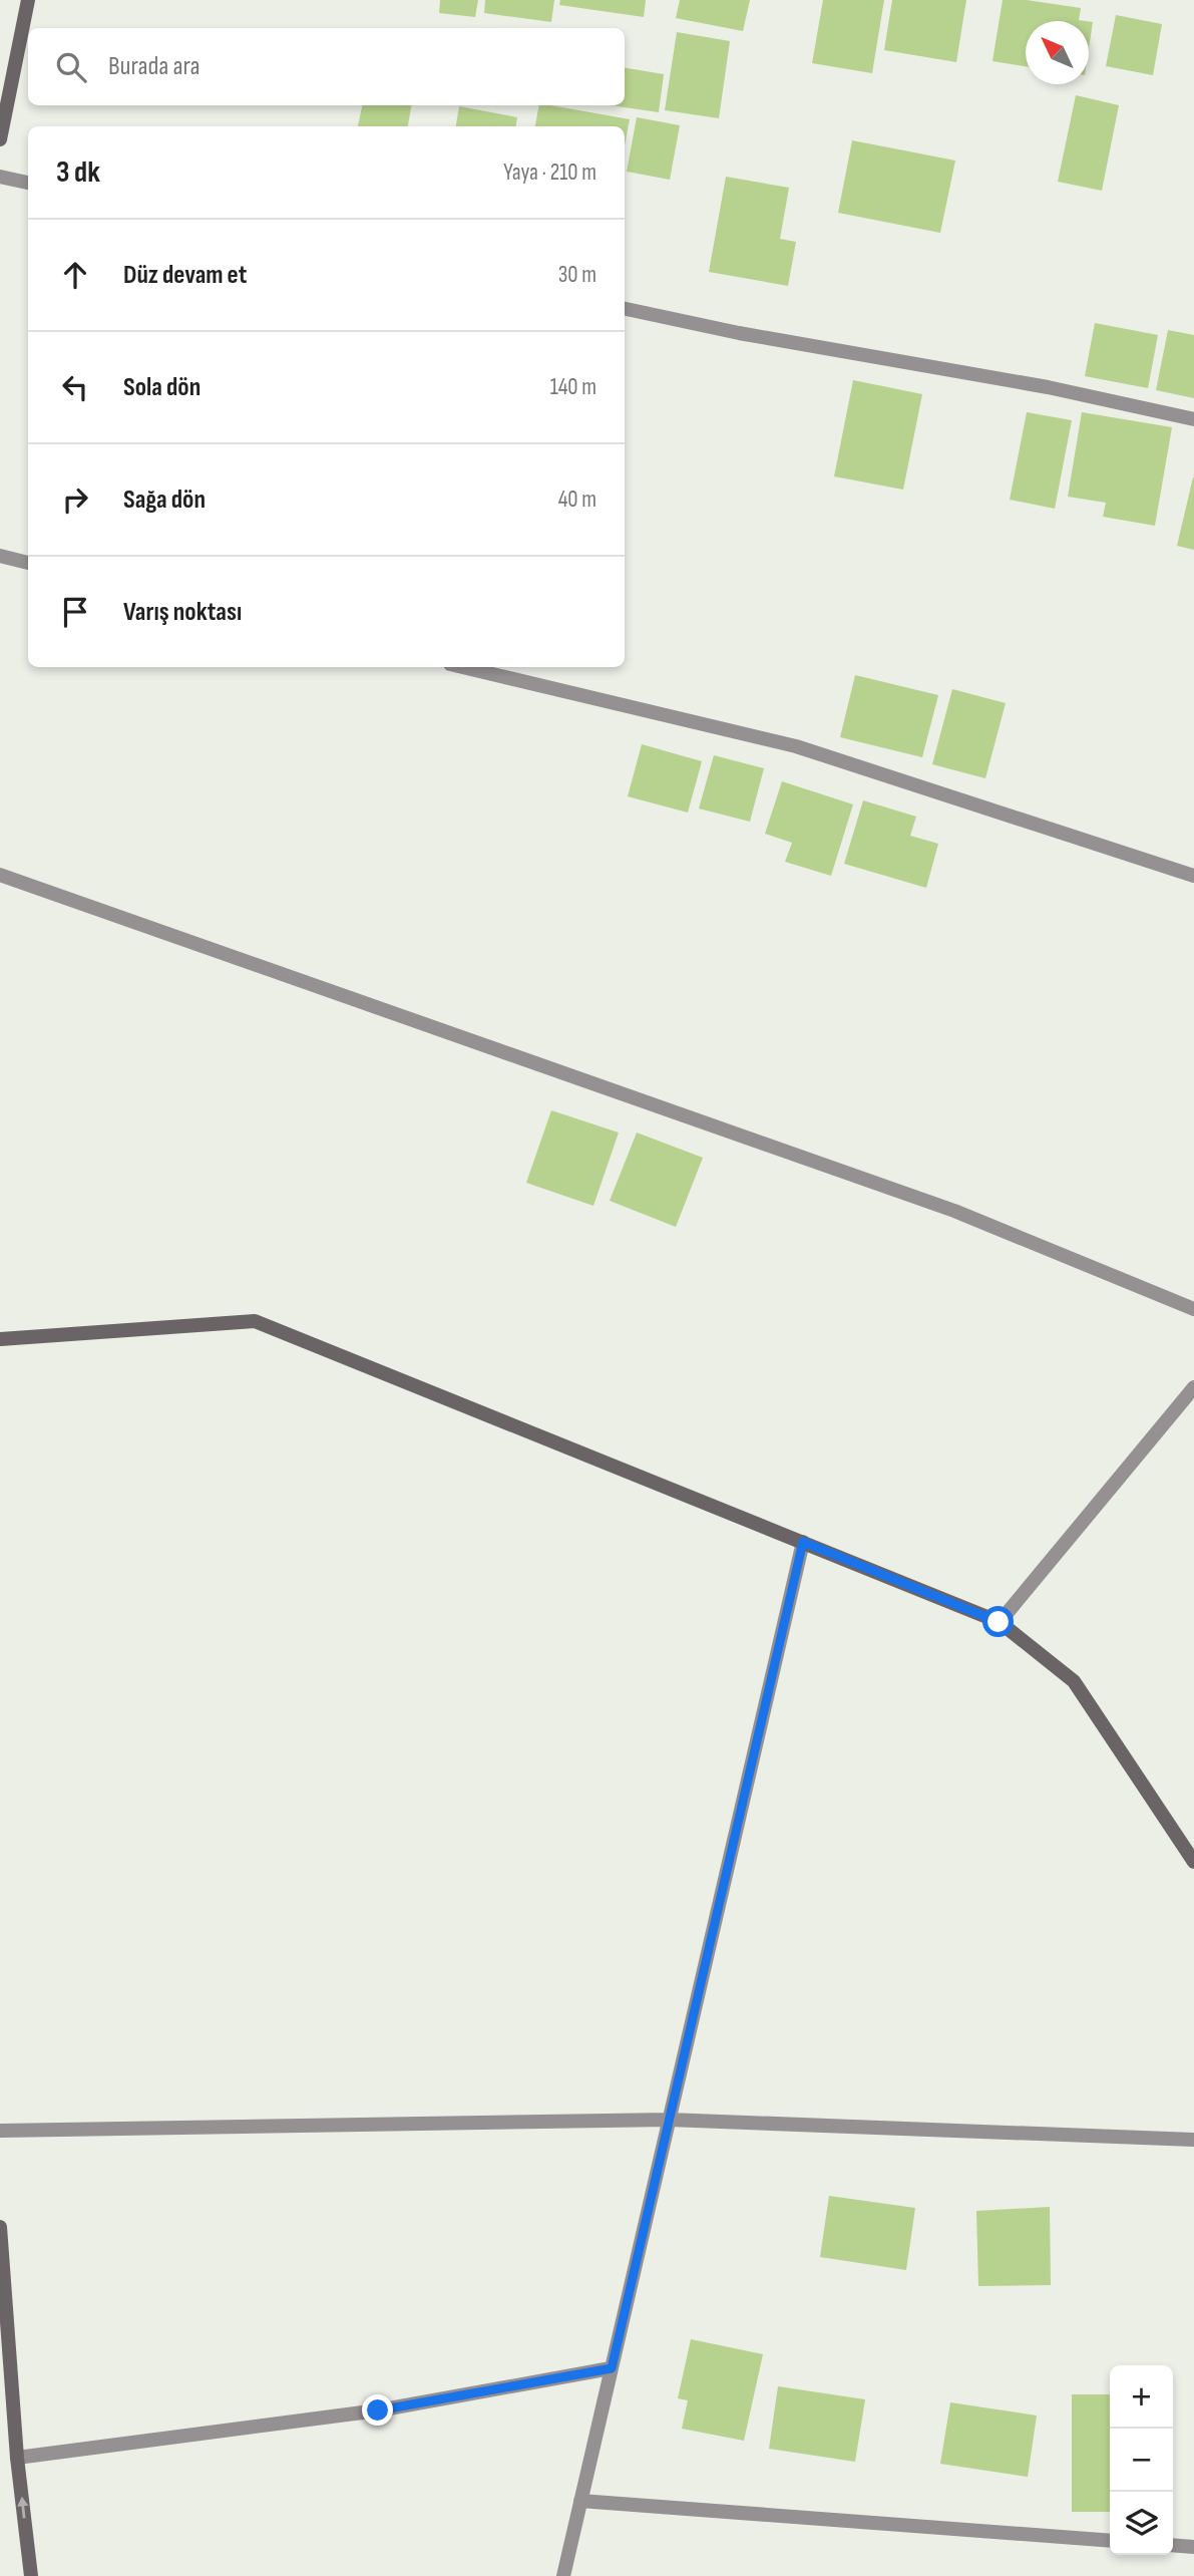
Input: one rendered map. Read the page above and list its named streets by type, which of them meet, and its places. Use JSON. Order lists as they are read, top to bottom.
{
  "north": "top left",
  "page": {
    "search": "Burada ara",
    "heading": ["3 dk", "Yaya · 210 m"],
    "list": [
      ["Düz devam et", "30 m"],
      ["Sola dön", "140 m"],
      ["Sağa dön", "40 m"],
      "Varış noktası"
    ],
    "map_buttons": ["+", "−"]
  }
}
